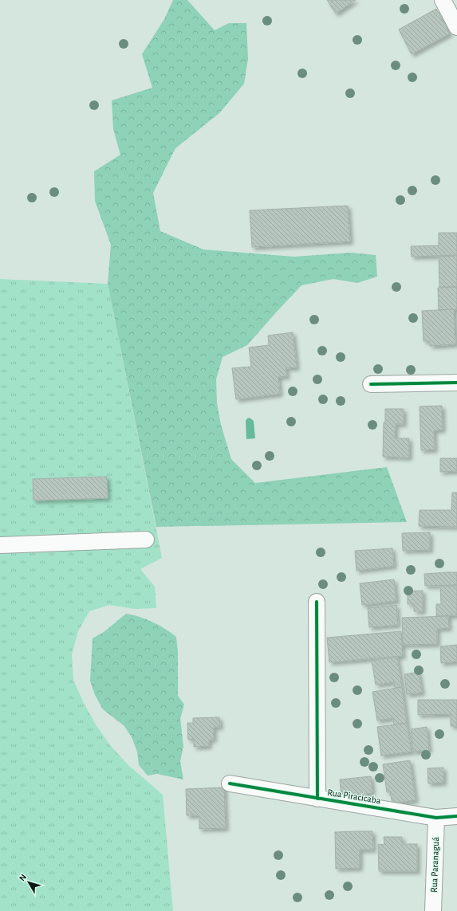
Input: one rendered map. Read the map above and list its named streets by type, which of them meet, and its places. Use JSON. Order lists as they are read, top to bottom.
{
  "streets": {
    "street": ["Rua Piracicaba", "Rua Paranaguá"]
  },
  "crossings": [
    ["Rua Piracicaba", "Rua Paranaguá"]
  ],
  "north": "top left"
}
